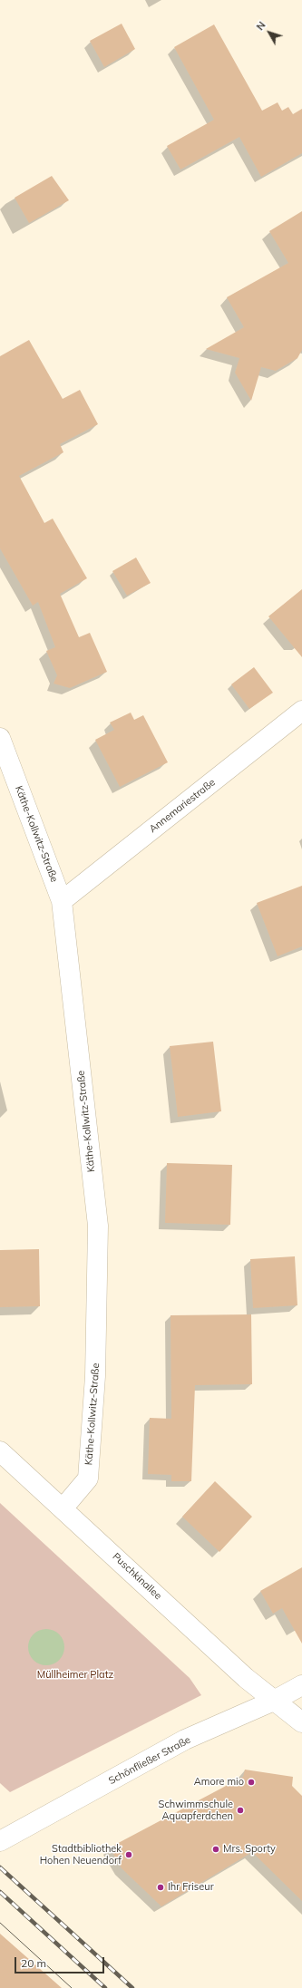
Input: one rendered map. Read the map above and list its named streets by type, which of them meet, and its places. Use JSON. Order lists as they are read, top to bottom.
{
  "streets": {
    "street": [
      "Annemariestraße",
      "Käthe-Kollwitz-Straße",
      "Puschkinallee",
      "Schönfließer Straße"
    ]
  },
  "crossings": [
    ["Annemariestraße", "Käthe-Kollwitz-Straße"],
    ["Käthe-Kollwitz-Straße", "Puschkinallee"],
    ["Puschkinallee", "Schönfließer Straße"]
  ],
  "parks": ["Müllheimer Platz"],
  "places": [
    "Amore mio",
    "Schwimmschule Aquapferdchen",
    "Mrs. Sporty",
    "Stadtbibliothek Hohen Neuendorf",
    "Ihr Friseur"
  ],
  "scale_bar": "20 m",
  "north": "top left"
}
